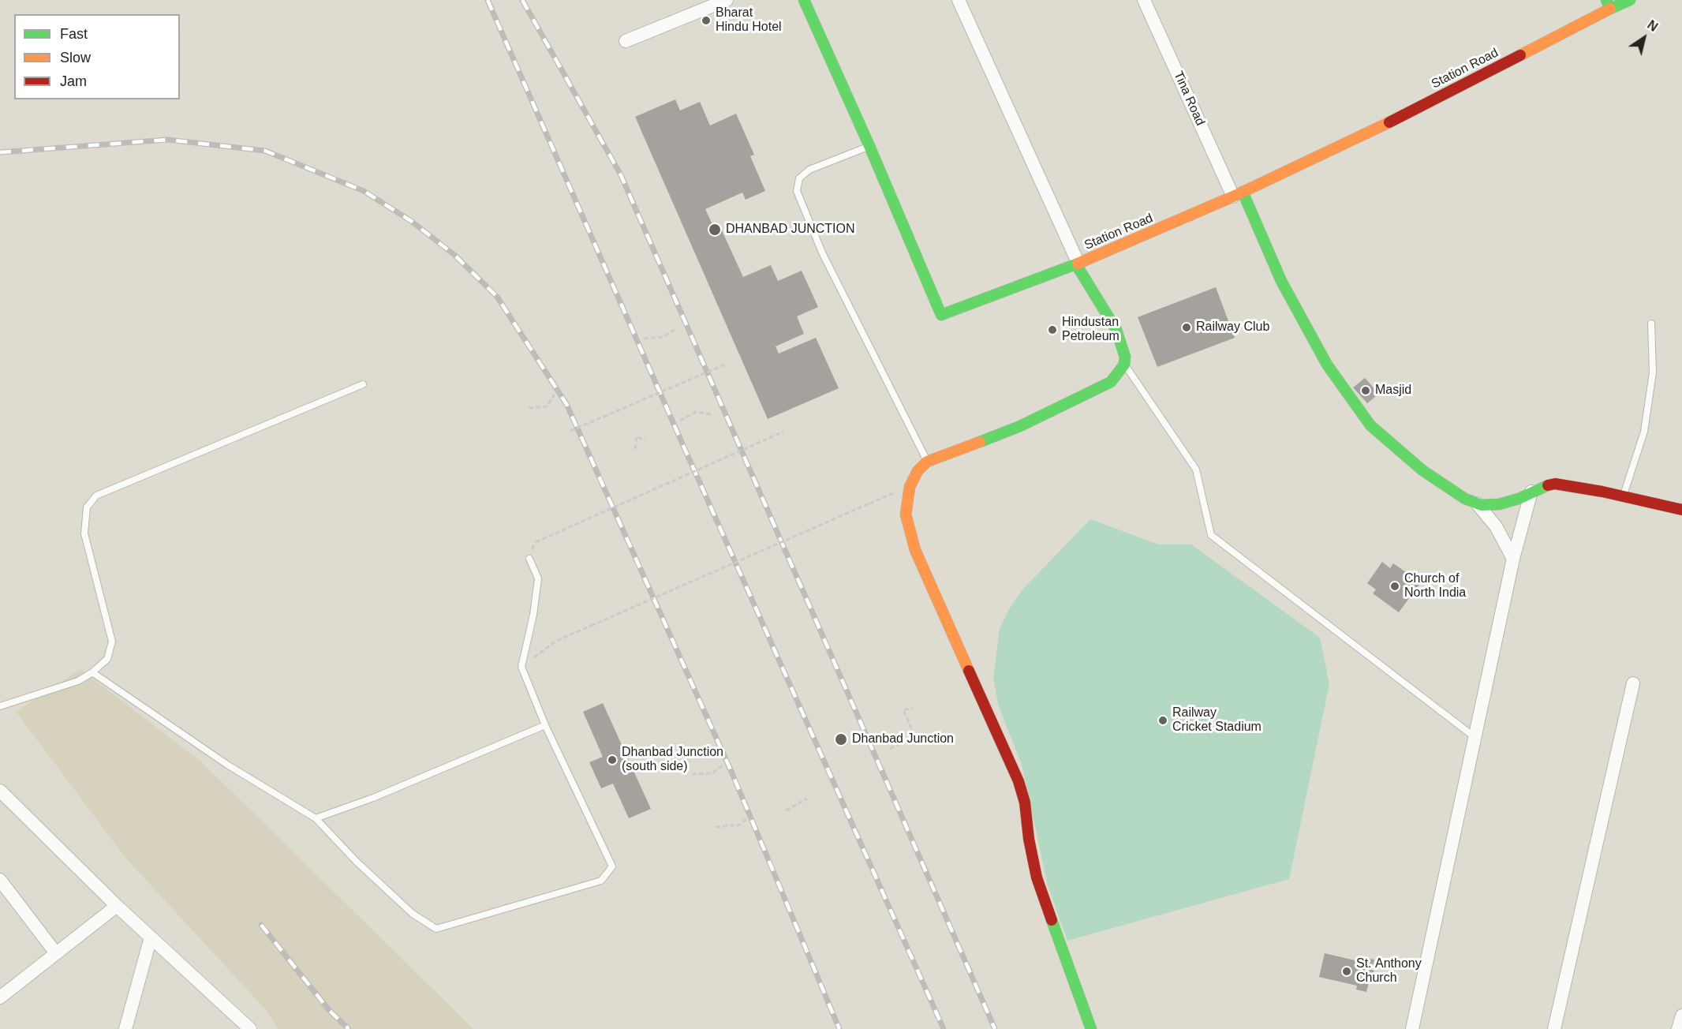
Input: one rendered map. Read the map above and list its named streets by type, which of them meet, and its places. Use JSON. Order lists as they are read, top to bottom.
{
  "streets": {
    "main road": ["Station Road"],
    "street": ["Tina Road"]
  },
  "crossings": [
    ["Station Road", "Tina Road"]
  ],
  "places": [
    "Bharat Hindu Hotel",
    "DHANBAD JUNCTION",
    "Railway Club",
    "Hindustan Petroleum",
    "Masjid",
    "Church of North India",
    "Railway Cricket Stadium",
    "Dhanbad Junction",
    "Dhanbad Junction (south side)",
    "St. Anthony Church"
  ],
  "legend": ["Fast", "Slow", "Jam"],
  "north": "top right"
}
